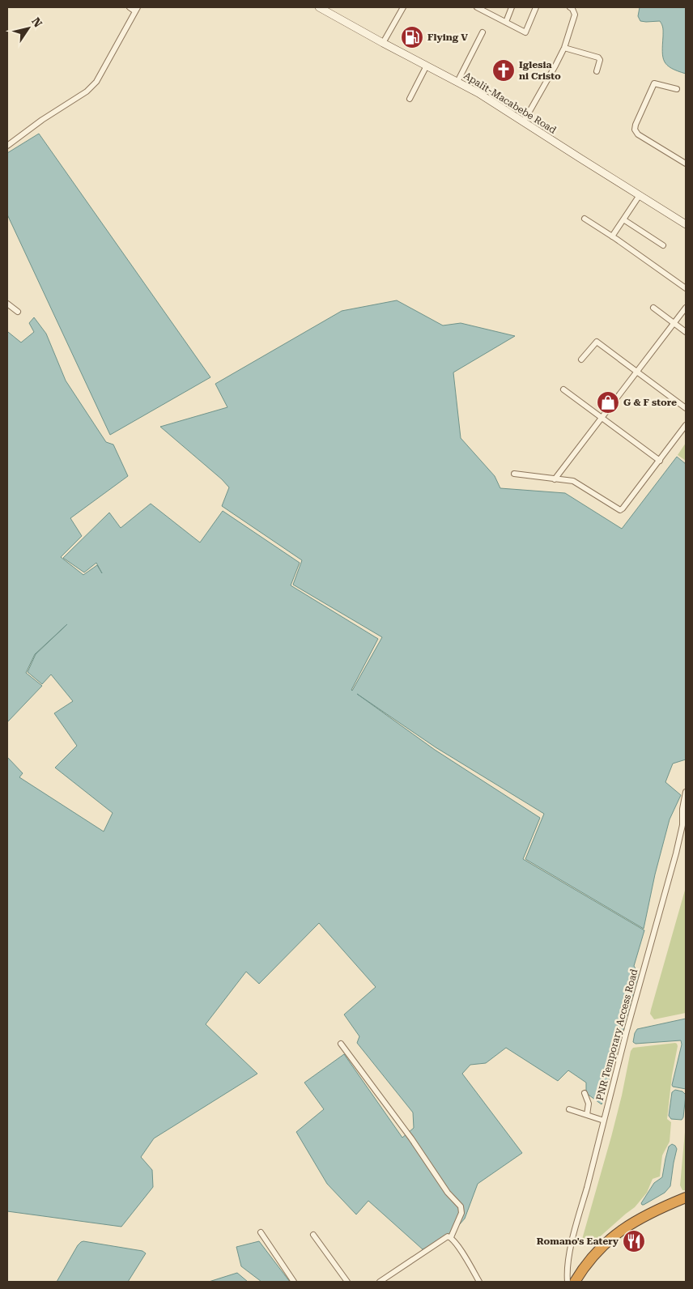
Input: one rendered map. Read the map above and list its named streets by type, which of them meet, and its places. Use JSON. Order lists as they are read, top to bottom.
{
  "streets": {
    "main road": ["Apalit-Macabebe Road"],
    "street": ["PNR Temporary Access Road"]
  },
  "places": {
    "fuel station": ["Flying V"],
    "church": ["Iglesia ni Cristo"],
    "shop": ["G & F store"],
    "restaurant": ["Romano's Eatery"]
  },
  "north": "top right"
}
